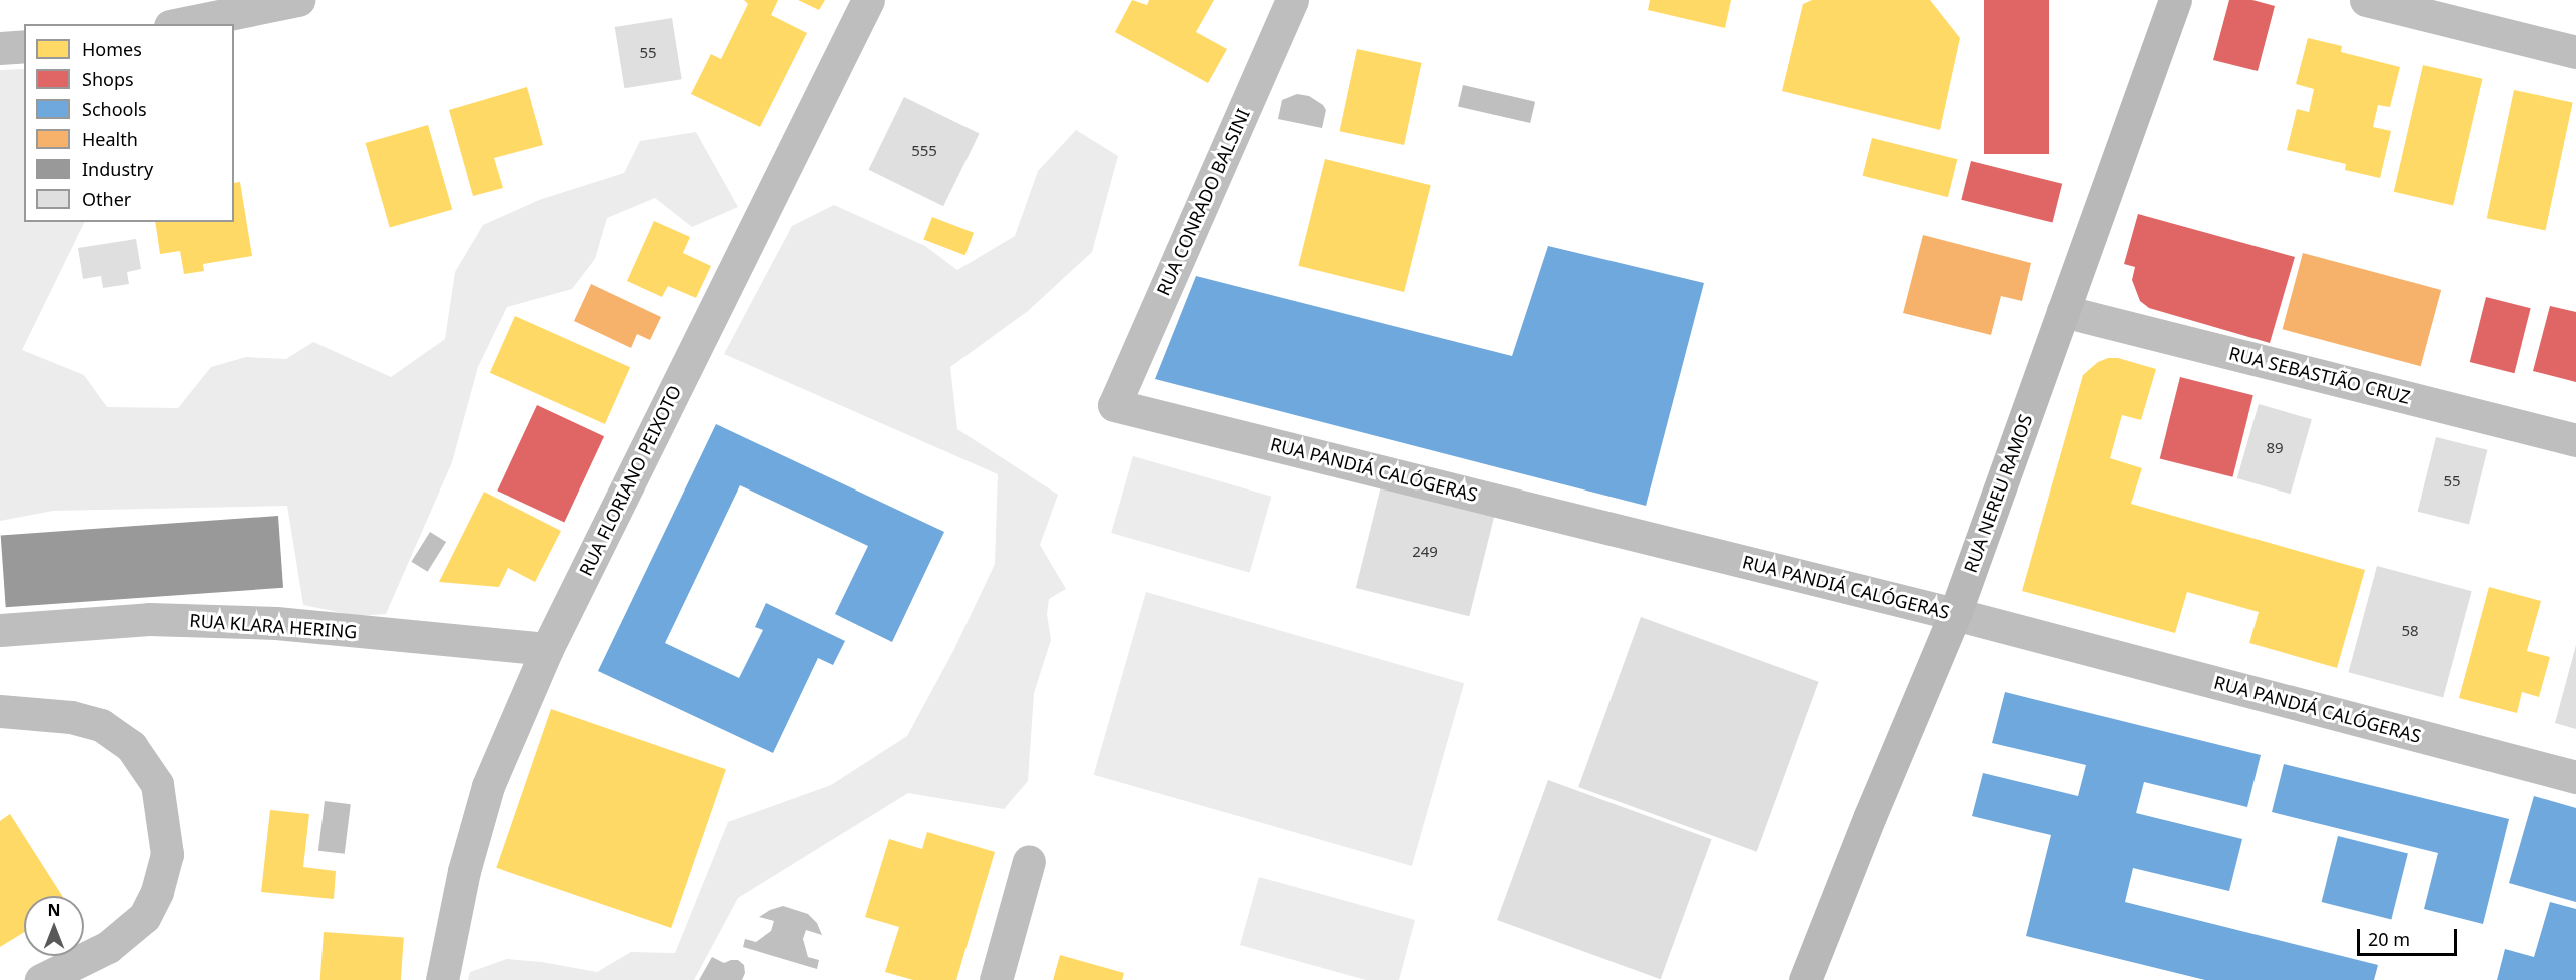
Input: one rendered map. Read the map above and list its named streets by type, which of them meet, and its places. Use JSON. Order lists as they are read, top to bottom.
{
  "streets": {
    "main road": ["RUA NEREU RAMOS"],
    "street": [
      "RUA CONRADO BALSINI",
      "RUA SEBASTIÃO CRUZ",
      "RUA PANDIÁ CALÓGERAS",
      "RUA FLORIANO PEIXOTO",
      "RUA KLARA HERING"
    ]
  },
  "crossings": [
    ["RUA CONRADO BALSINI", "RUA PANDIÁ CALÓGERAS"],
    ["RUA SEBASTIÃO CRUZ", "RUA NEREU RAMOS"],
    ["RUA PANDIÁ CALÓGERAS", "RUA NEREU RAMOS"],
    ["RUA FLORIANO PEIXOTO", "RUA KLARA HERING"]
  ],
  "house_numbers": [
    "55",
    "555",
    "89",
    "55",
    "249",
    "58"
  ],
  "legend": [
    "Homes",
    "Shops",
    "Schools",
    "Health",
    "Industry",
    "Other"
  ],
  "scale_bar": "20 m",
  "north": "top"
}
